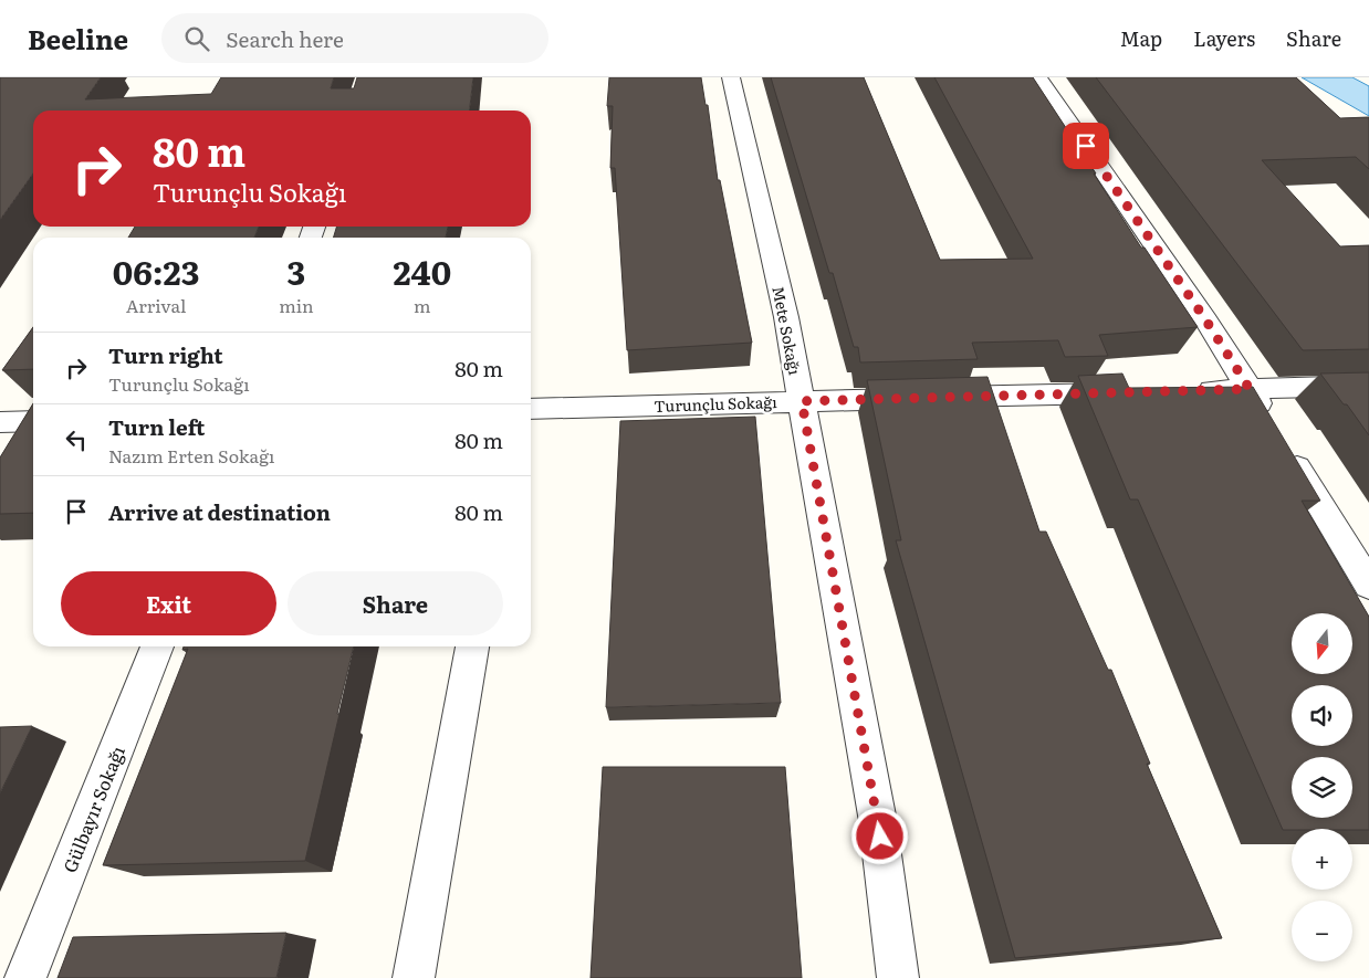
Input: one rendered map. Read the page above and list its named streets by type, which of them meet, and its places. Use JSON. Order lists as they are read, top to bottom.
{
  "streets": {
    "street": ["Mete Sokağı", "Turunçlu Sokağı", "Gülbayır Sokağı"]
  },
  "crossings": [
    ["Mete Sokağı", "Turunçlu Sokağı"]
  ],
  "north": "bottom",
  "page": {
    "header": "Beeline",
    "search": "Search here",
    "nav": ["Map", "Layers", "Share"],
    "turn": ["80 m", "Turunçlu Sokağı"],
    "eta": [
      "06:23",
      "Arrival",
      "3",
      "min",
      "240",
      "m"
    ],
    "list": [
      {
        "name": "Turn right",
        "note": "Turunçlu Sokağı",
        "value": "80 m"
      },
      {
        "name": "Turn left",
        "note": "Nazım Erten Sokağı",
        "value": "80 m"
      },
      {
        "name": "Arrive at destination",
        "value": "80 m"
      }
    ],
    "buttons": ["Exit", "Share"],
    "map_buttons": ["+", "−"]
  }
}
